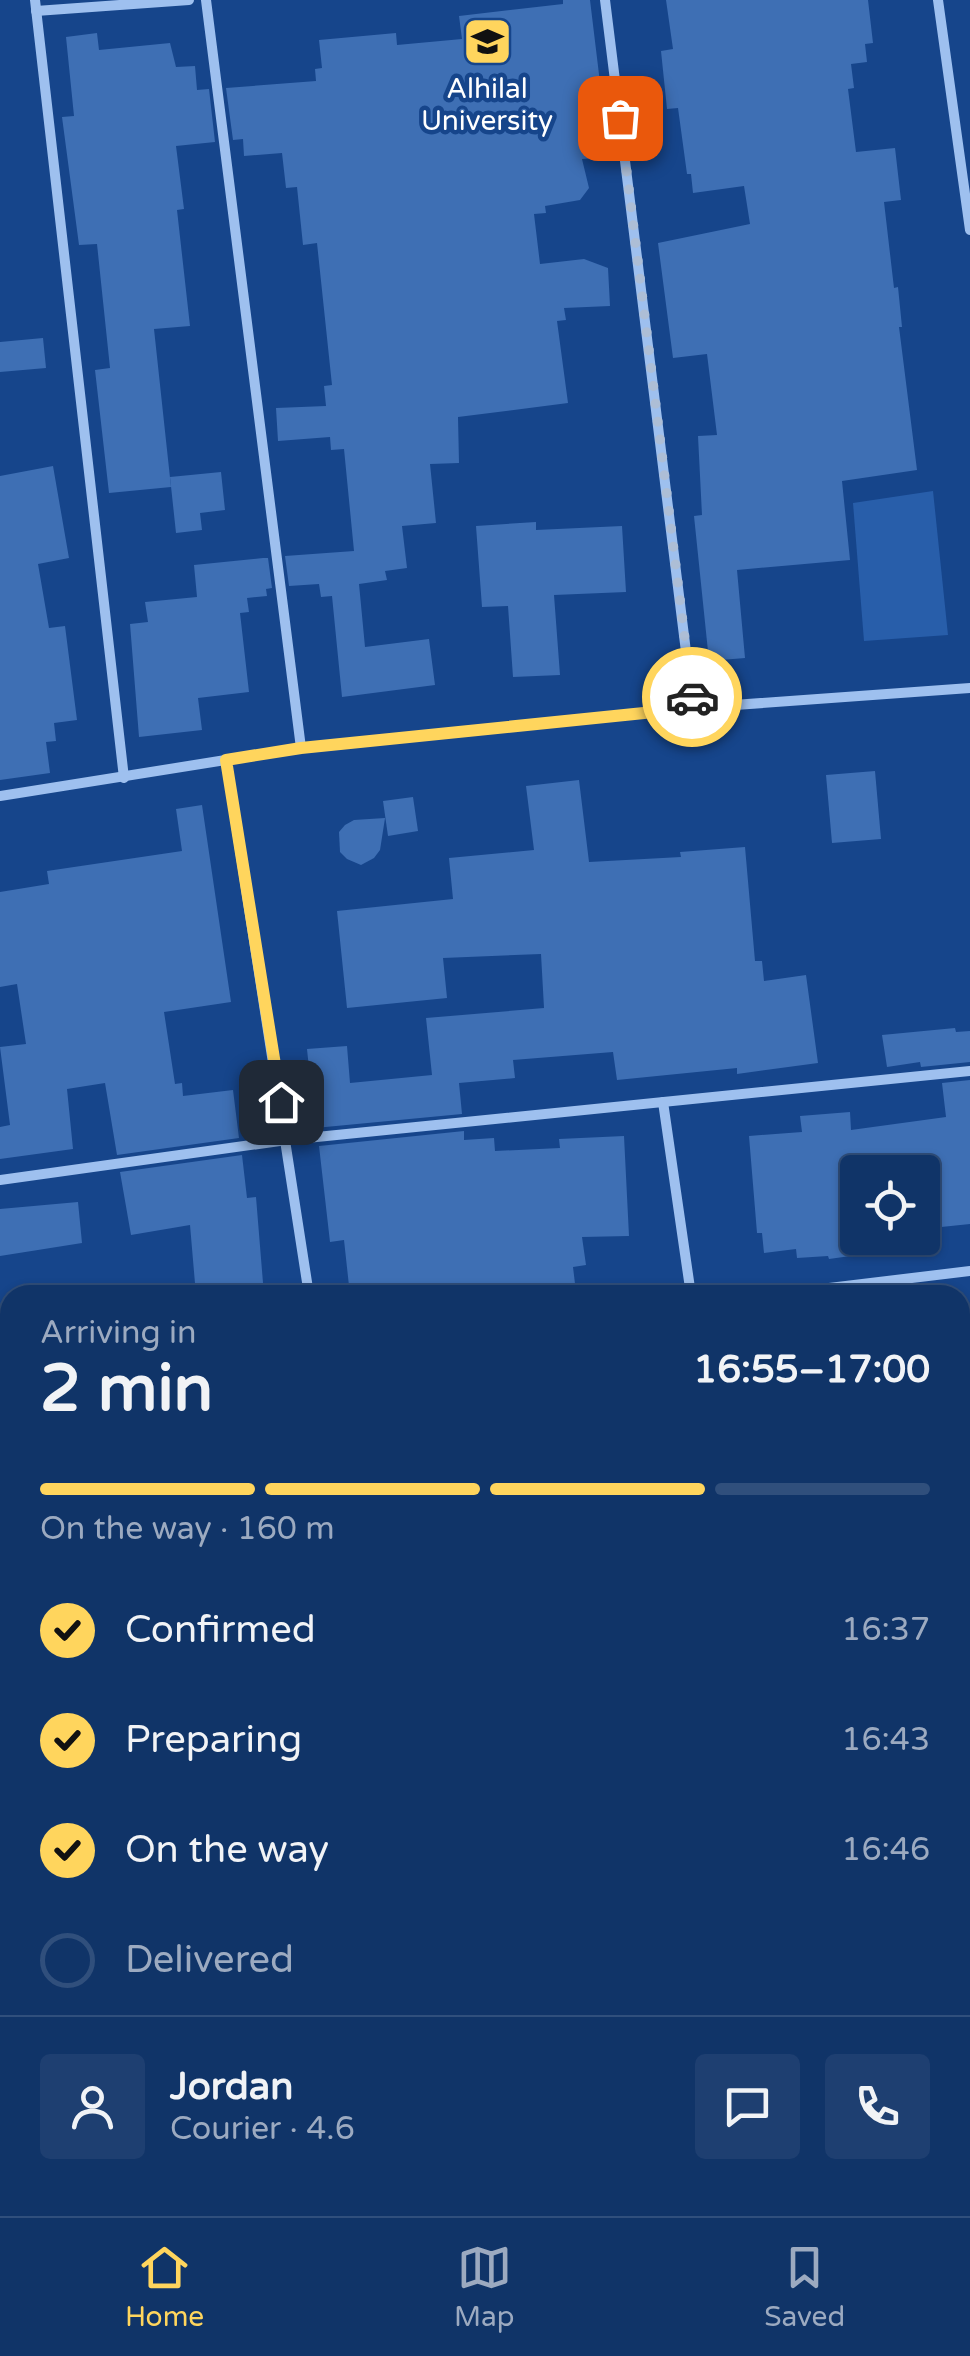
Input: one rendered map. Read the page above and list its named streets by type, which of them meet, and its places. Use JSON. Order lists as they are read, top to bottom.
{
  "places": {
    "school or university": ["Alhilal University"]
  },
  "page": {
    "heading": ["2 min", "Arriving in", "16:55–17:00"],
    "panel": ["Jordan", "Courier · 4.6"],
    "bar": "On the way · 160 m",
    "list": [
      ["Confirmed", "16:37"],
      ["Preparing", "16:43"],
      ["On the way", "16:46"],
      "Delivered"
    ],
    "tabs": ["Home", "Map", "Saved"]
  }
}
